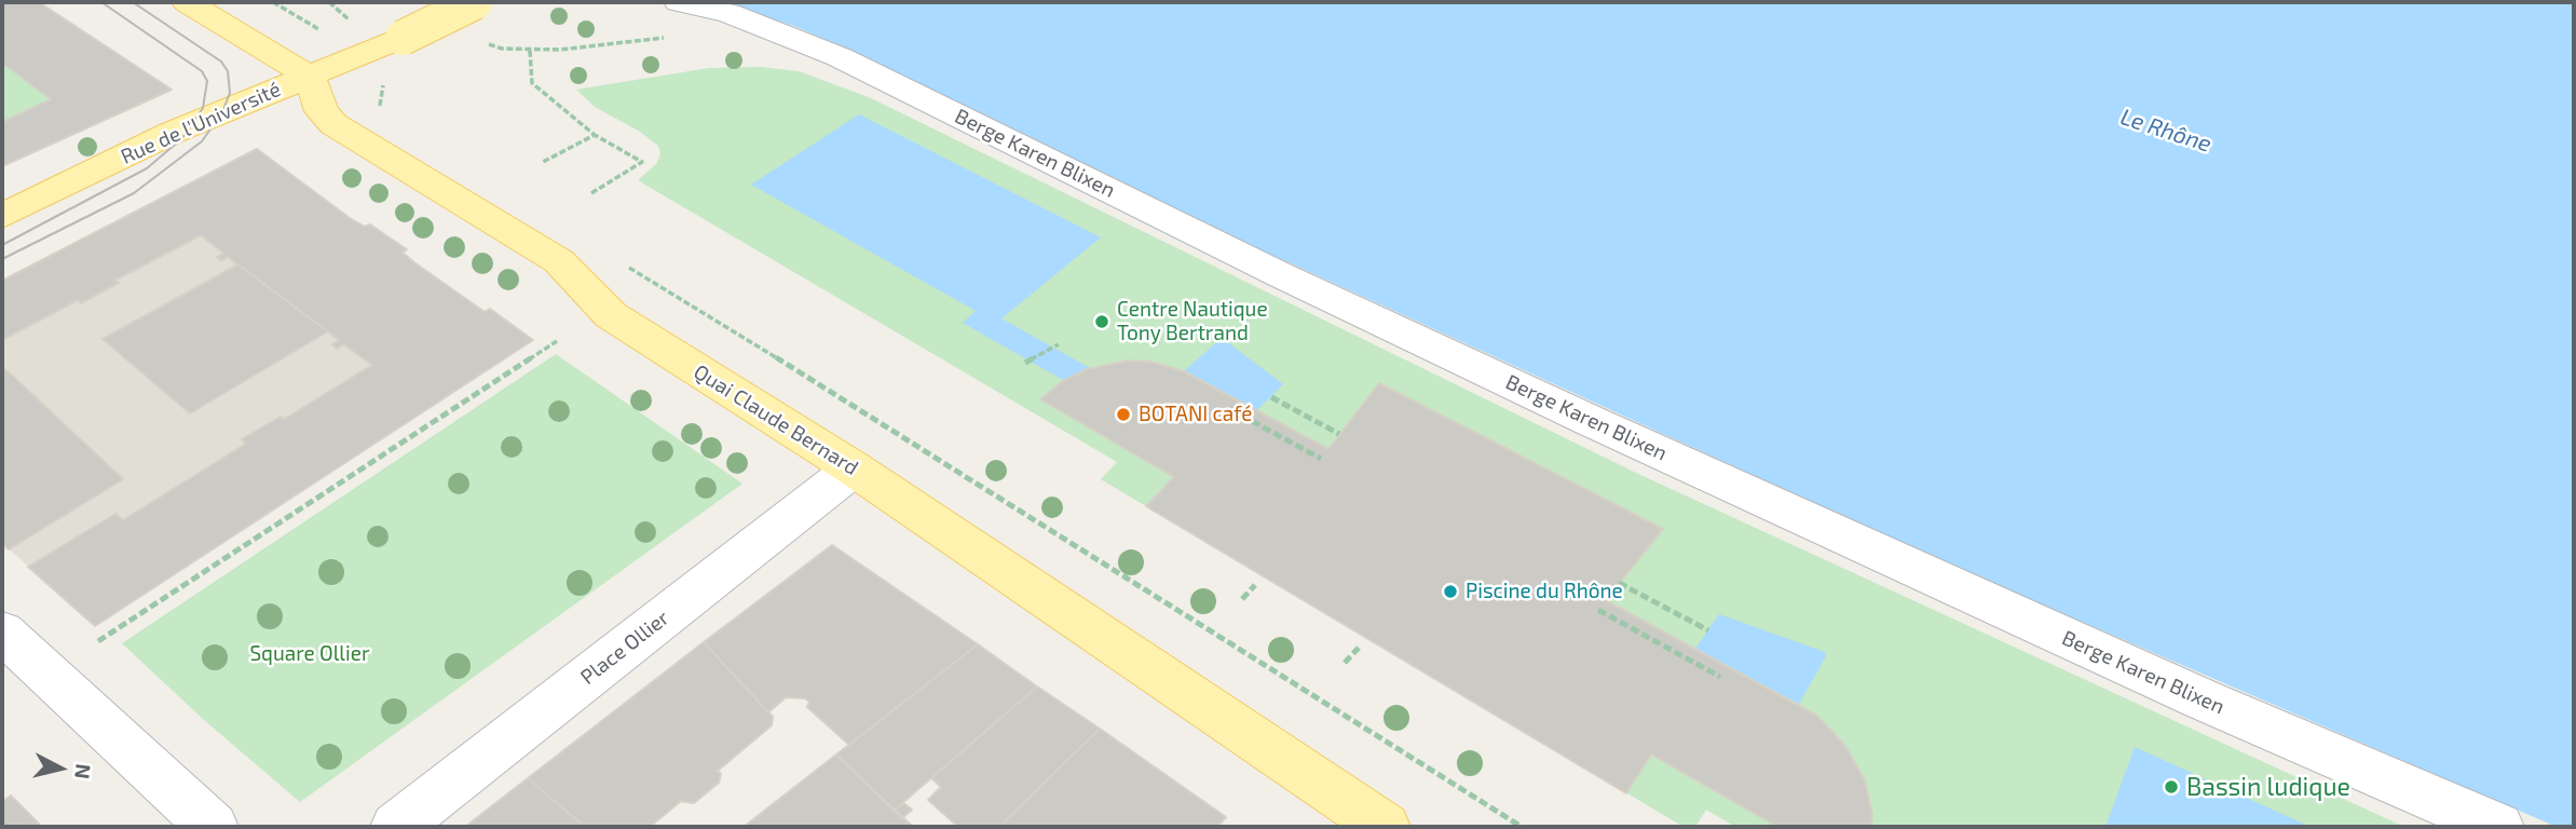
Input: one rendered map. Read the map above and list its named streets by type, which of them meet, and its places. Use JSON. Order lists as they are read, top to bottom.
{
  "streets": {
    "main road": ["Rue de l'Université", "Quai Claude Bernard"],
    "street": ["Berge Karen Blixen", "Place Ollier"]
  },
  "crossings": [
    ["Rue de l'Université", "Quai Claude Bernard"],
    ["Quai Claude Bernard", "Place Ollier"]
  ],
  "water": ["Le Rhône"],
  "parks": ["Square Ollier"],
  "places": [
    "Centre Nautique Tony Bertrand",
    "BOTANI café",
    "Piscine du Rhône",
    "Bassin ludique"
  ],
  "north": "right"
}
